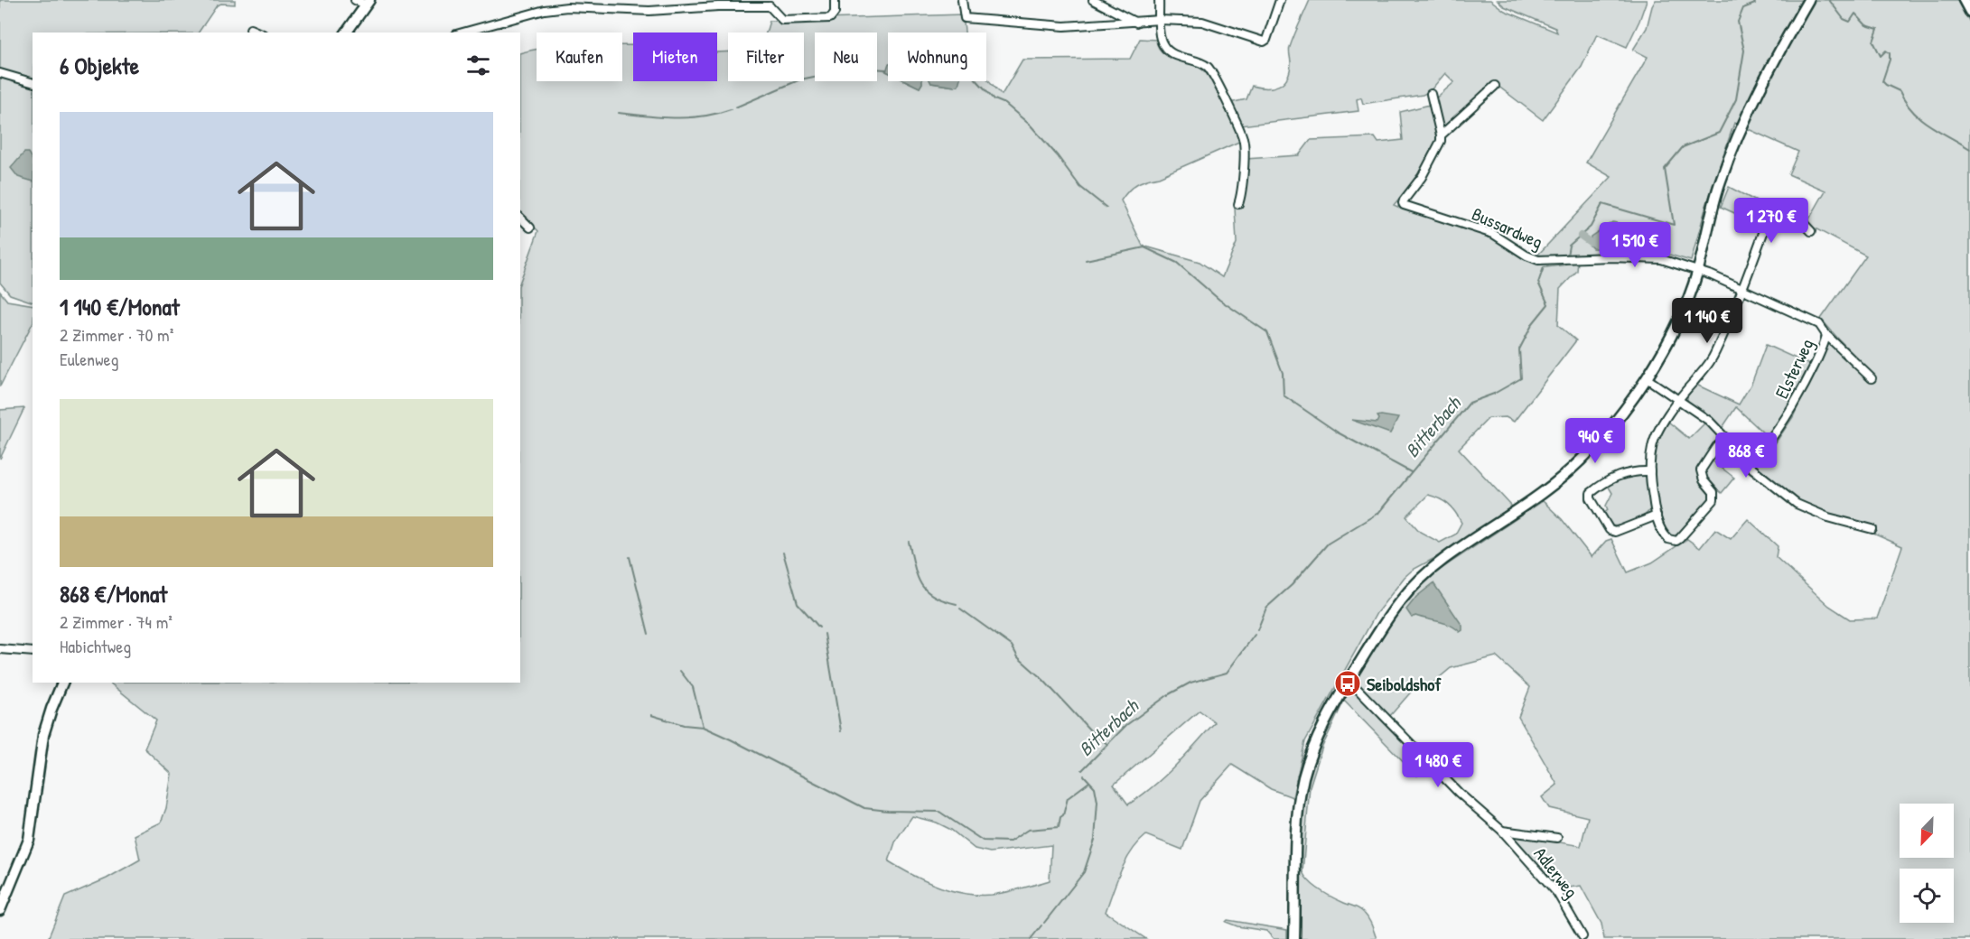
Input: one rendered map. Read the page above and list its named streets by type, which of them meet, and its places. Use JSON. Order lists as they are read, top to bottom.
{
  "streets": {
    "street": ["Bussardweg", "Elsterweg", "Adlerweg"]
  },
  "crossings": [
    ["Bussardweg", "Elsterweg"]
  ],
  "water": ["Bitterbach"],
  "places": {
    "bus stop": ["Seiboldshof"]
  },
  "north": "bottom left",
  "page": {
    "chip": [
      "Kaufen",
      "Mieten",
      "Filter",
      "Neu",
      "Wohnung"
    ],
    "heading": "6 Objekte",
    "list": [
      {
        "name": "1 140 €/Monat",
        "note": "2 Zimmer · 70 m² · Eulenweg"
      },
      {
        "name": "868 €/Monat",
        "note": "2 Zimmer · 74 m² · Habichtweg"
      }
    ],
    "price": [
      "1 270 €",
      "1 510 €",
      "1 140 €",
      "940 €",
      "868 €",
      "1 480 €"
    ]
  }
}
